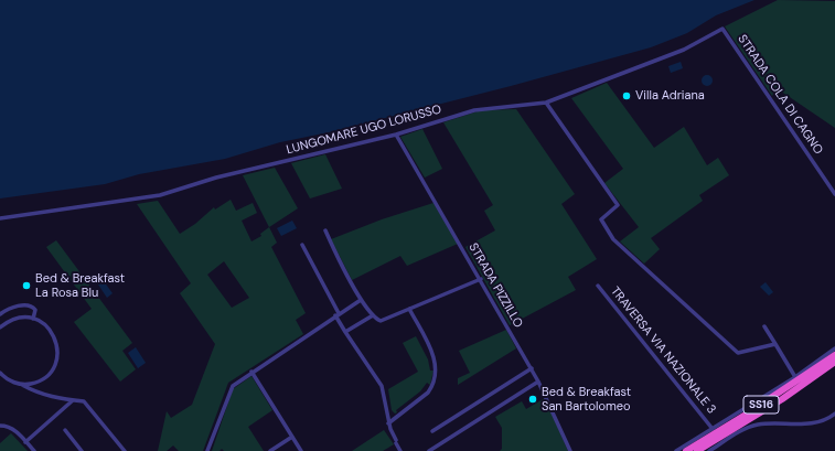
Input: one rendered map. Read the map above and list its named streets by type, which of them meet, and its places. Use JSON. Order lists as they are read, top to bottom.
{
  "streets": {
    "highway": ["SS16"],
    "street": [
      "STRADA COLA DI CAGNO",
      "LUNGOMARE UGO LORUSSO",
      "STRADA PIZZILLO",
      "TRAVERSA VIA NAZIONALE 3"
    ]
  },
  "crossings": [
    ["STRADA COLA DI CAGNO", "LUNGOMARE UGO LORUSSO"],
    ["LUNGOMARE UGO LORUSSO", "STRADA PIZZILLO"]
  ],
  "places": ["Villa Adriana", "Bed & Breakfast La Rosa Blu", "Bed & Breakfast San Bartolomeo"]
}
